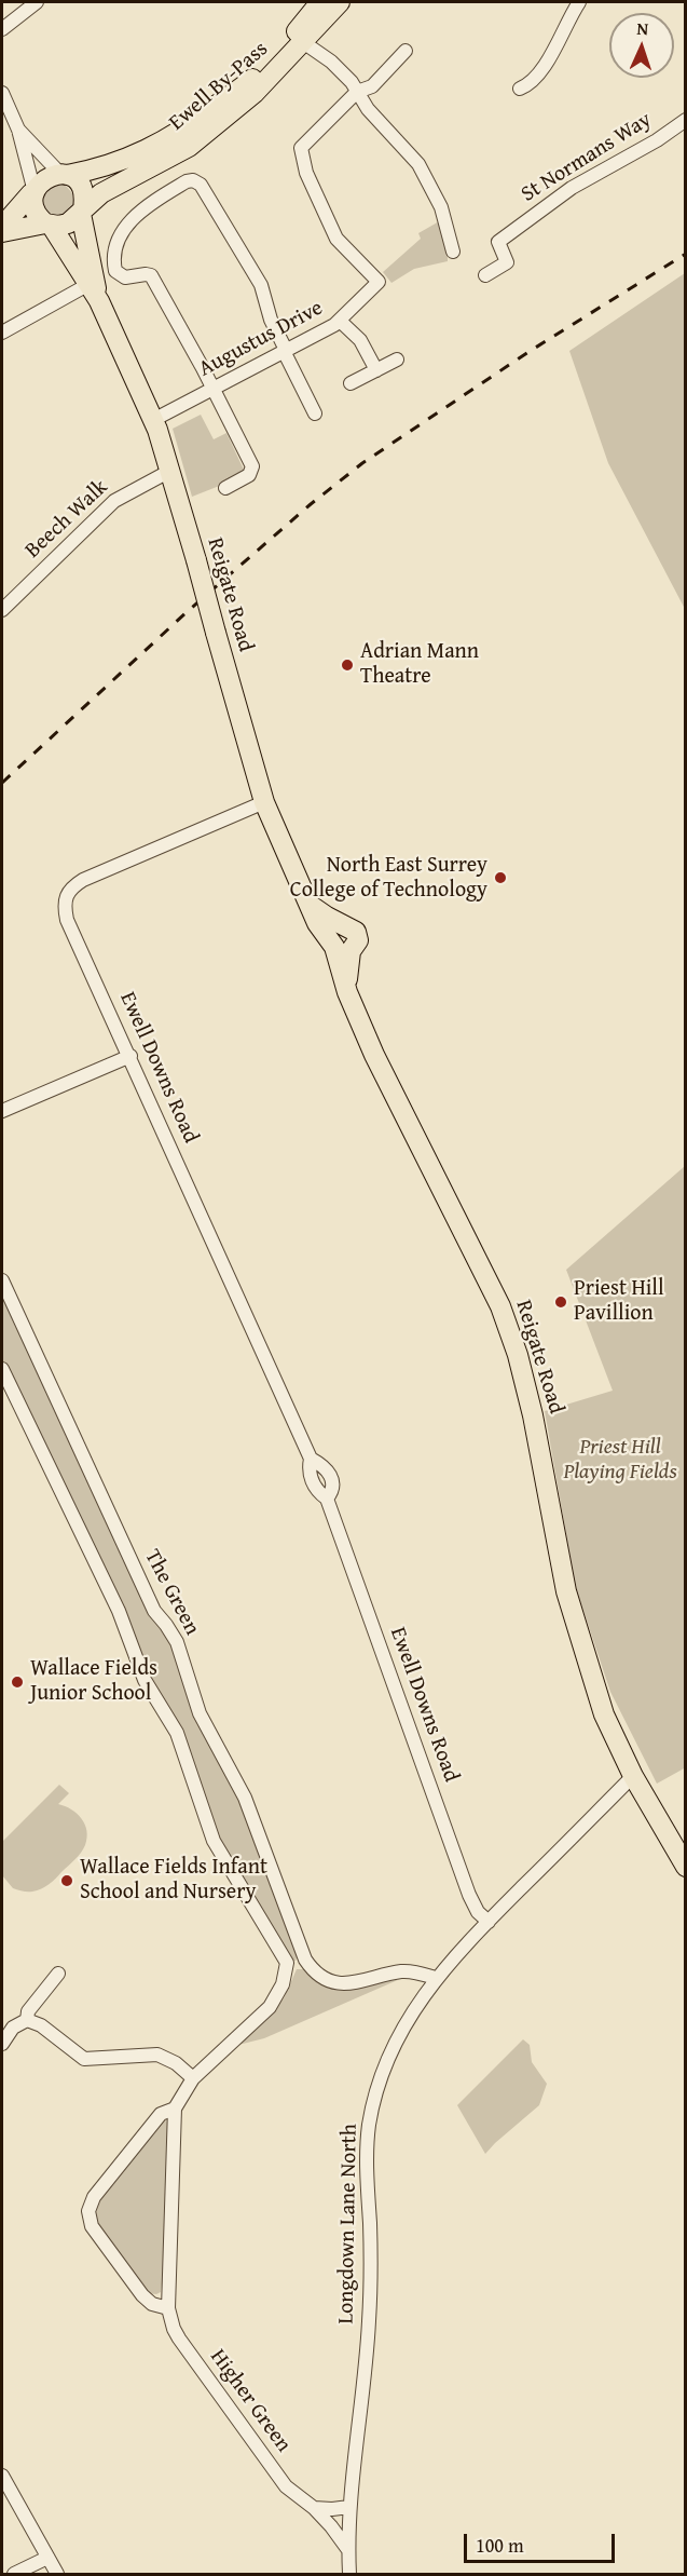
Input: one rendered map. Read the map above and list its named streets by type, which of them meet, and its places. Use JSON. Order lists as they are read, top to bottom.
{
  "streets": {
    "highway": ["Ewell By-Pass", "Reigate Road"],
    "street": [
      "St Normans Way",
      "Augustus Drive",
      "Beech Walk",
      "Ewell Downs Road",
      "The Green",
      "Longdown Lane North",
      "Higher Green"
    ]
  },
  "crossings": [
    ["Ewell By-Pass", "Reigate Road"],
    ["Augustus Drive", "Reigate Road"],
    ["Beech Walk", "Reigate Road"],
    ["Reigate Road", "Ewell Downs Road"],
    ["Reigate Road", "Longdown Lane North"],
    ["Ewell Downs Road", "Longdown Lane North"],
    ["Longdown Lane North", "Higher Green"]
  ],
  "parks": ["Priest Hill Playing Fields"],
  "places": [
    "Adrian Mann Theatre",
    "North East Surrey College of Technology",
    "Priest Hill Pavillion",
    "Wallace Fields Junior School",
    "Wallace Fields Infant School and Nursery"
  ],
  "scale_bar": "100 m",
  "north": "top"
}
